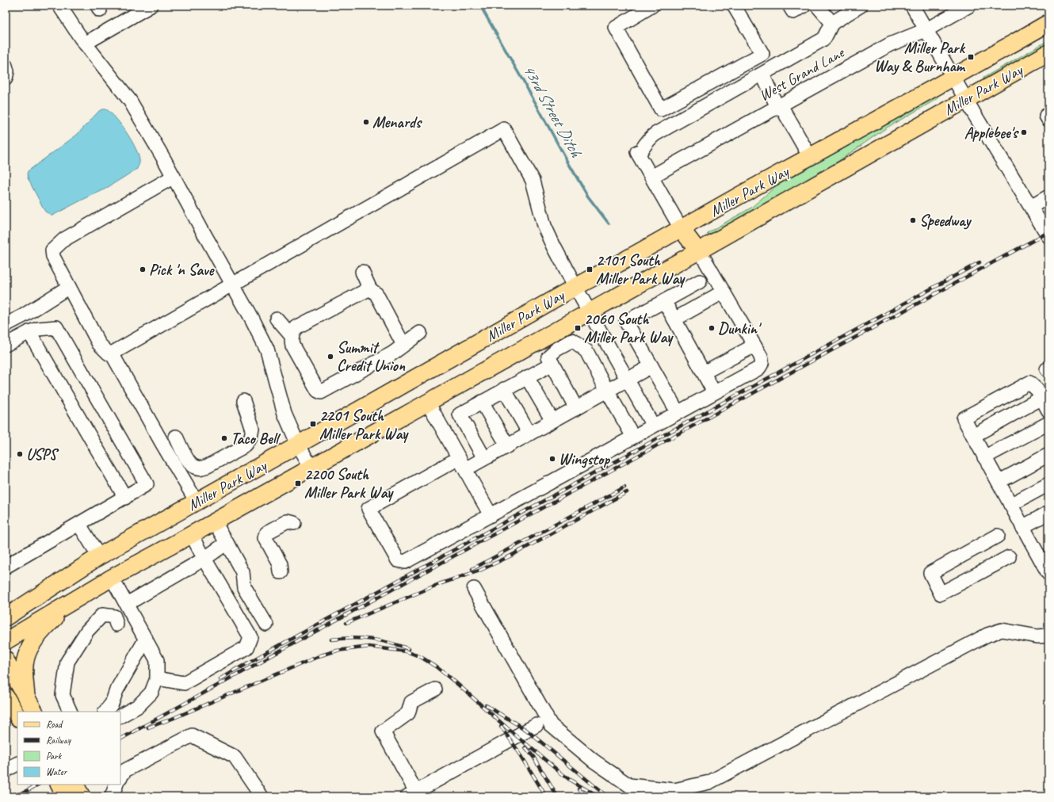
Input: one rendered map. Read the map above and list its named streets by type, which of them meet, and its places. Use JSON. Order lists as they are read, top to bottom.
{
  "streets": {
    "main road": ["Miller Park Way"],
    "street": ["West Grand Lane"]
  },
  "water": ["43rd Street Ditch"],
  "places": {
    "transit": [
      "Miller Park Way & Burnham",
      "2101 South Miller Park Way",
      "2060 South Miller Park Way",
      "2201 South Miller Park Way",
      "2200 South Miller Park Way"
    ],
    "other": [
      "Menards",
      "Applebee's",
      "Speedway",
      "Pick 'n Save",
      "Dunkin'",
      "Summit Credit Union",
      "Taco Bell",
      "USPS",
      "Wingstop"
    ]
  },
  "legend": [
    "Road",
    "Railway",
    "Park",
    "Water"
  ]
}
